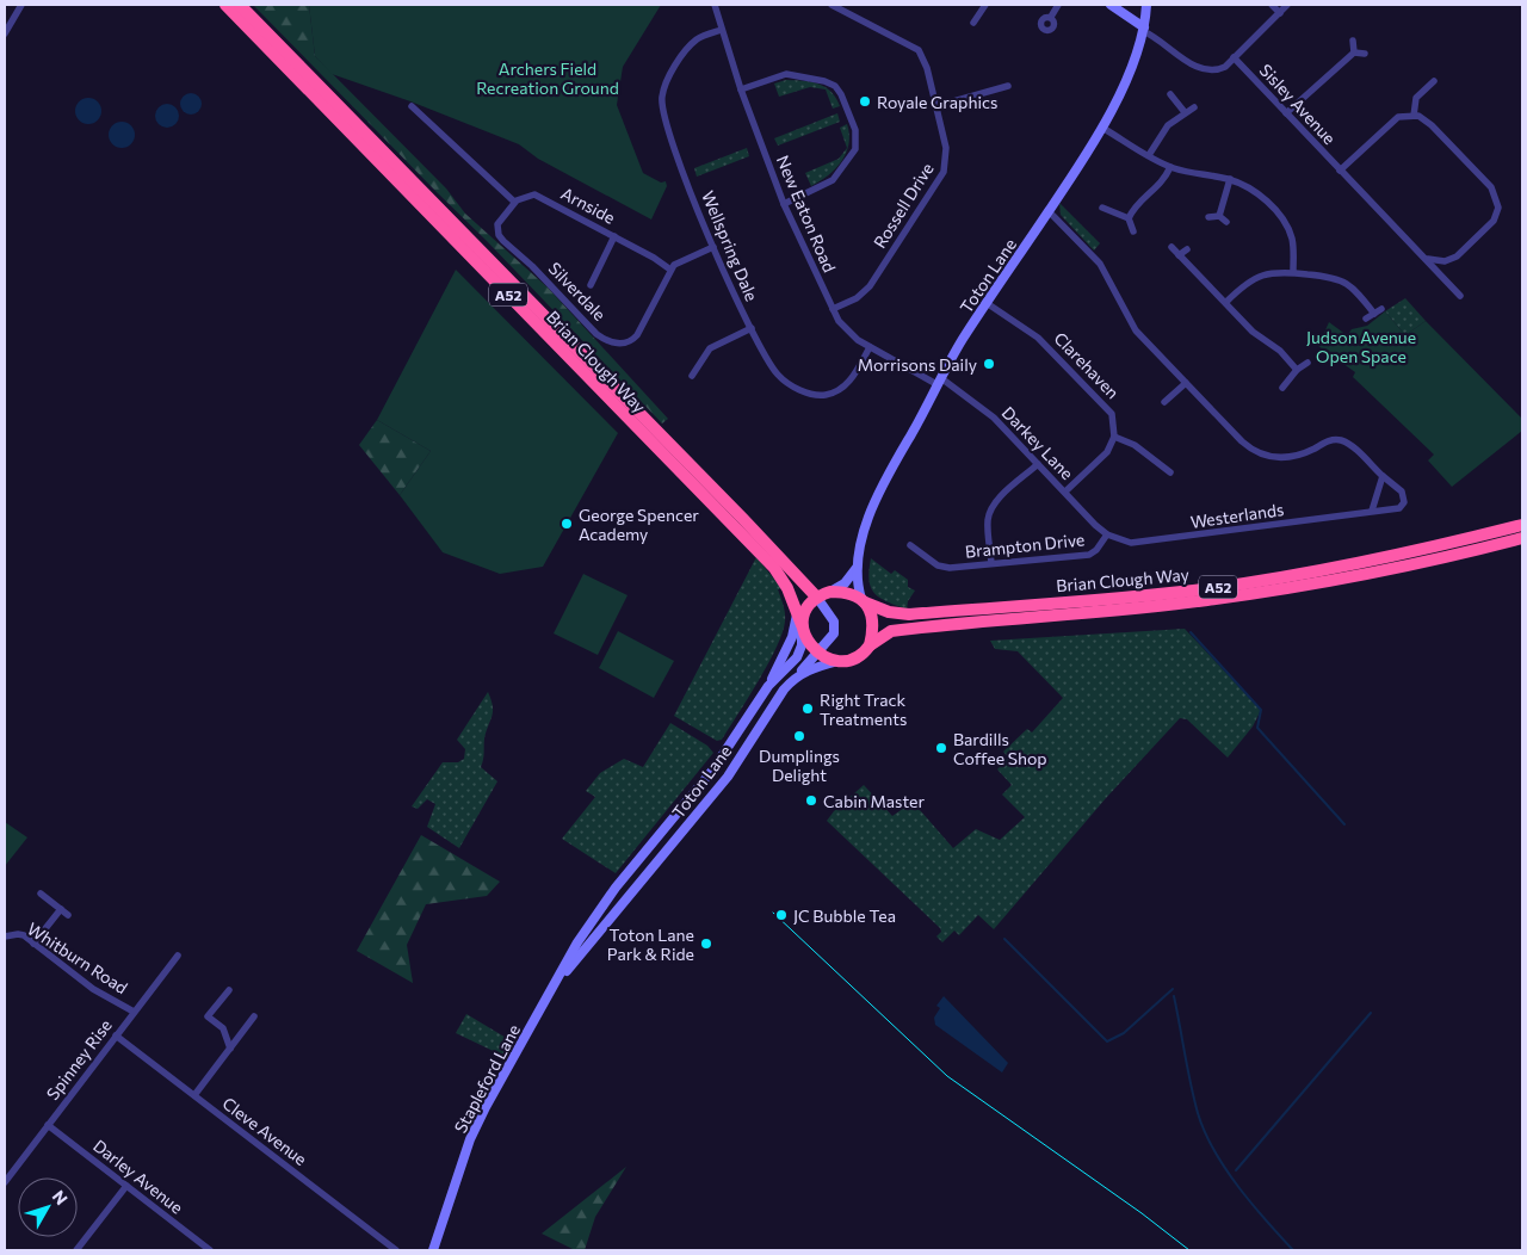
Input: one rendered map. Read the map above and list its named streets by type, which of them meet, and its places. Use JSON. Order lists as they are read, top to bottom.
{
  "streets": {
    "highway": ["A52", "Brian Clough Way"],
    "main road": ["Toton Lane", "Stapleford Lane"],
    "street": [
      "Sisley Avenue",
      "Arnside",
      "Rossell Drive",
      "New Eaton Road",
      "Wellspring Dale",
      "Silverdale",
      "Clarehaven",
      "Darkey Lane",
      "Westerlands",
      "Brampton Drive",
      "Whitburn Road",
      "Spinney Rise",
      "Cleve Avenue",
      "Darley Avenue"
    ]
  },
  "crossings": [
    ["Arnside", "Silverdale"],
    ["Rossell Drive", "New Eaton Road"],
    ["New Eaton Road", "Wellspring Dale"],
    ["New Eaton Road", "Toton Lane"],
    ["New Eaton Road", "Darkey Lane"],
    ["Toton Lane", "Brian Clough Way"],
    ["Toton Lane", "Clarehaven"],
    ["Toton Lane", "Darkey Lane"],
    ["Toton Lane", "Westerlands"],
    ["Toton Lane", "Stapleford Lane"],
    ["Darkey Lane", "Westerlands"],
    ["Darkey Lane", "Brampton Drive"],
    ["Westerlands", "Brampton Drive"],
    ["Whitburn Road", "Spinney Rise"],
    ["Spinney Rise", "Cleve Avenue"],
    ["Spinney Rise", "Darley Avenue"]
  ],
  "parks": ["Archers Field Recreation Ground", "Judson Avenue Open Space"],
  "places": [
    "Royale Graphics",
    "Morrisons Daily",
    "George Spencer Academy",
    "Right Track Treatments",
    "Dumplings Delight",
    "Bardills Coffee Shop",
    "Cabin Master",
    "JC Bubble Tea",
    "Toton Lane Park & Ride"
  ],
  "north": "top right"
}
